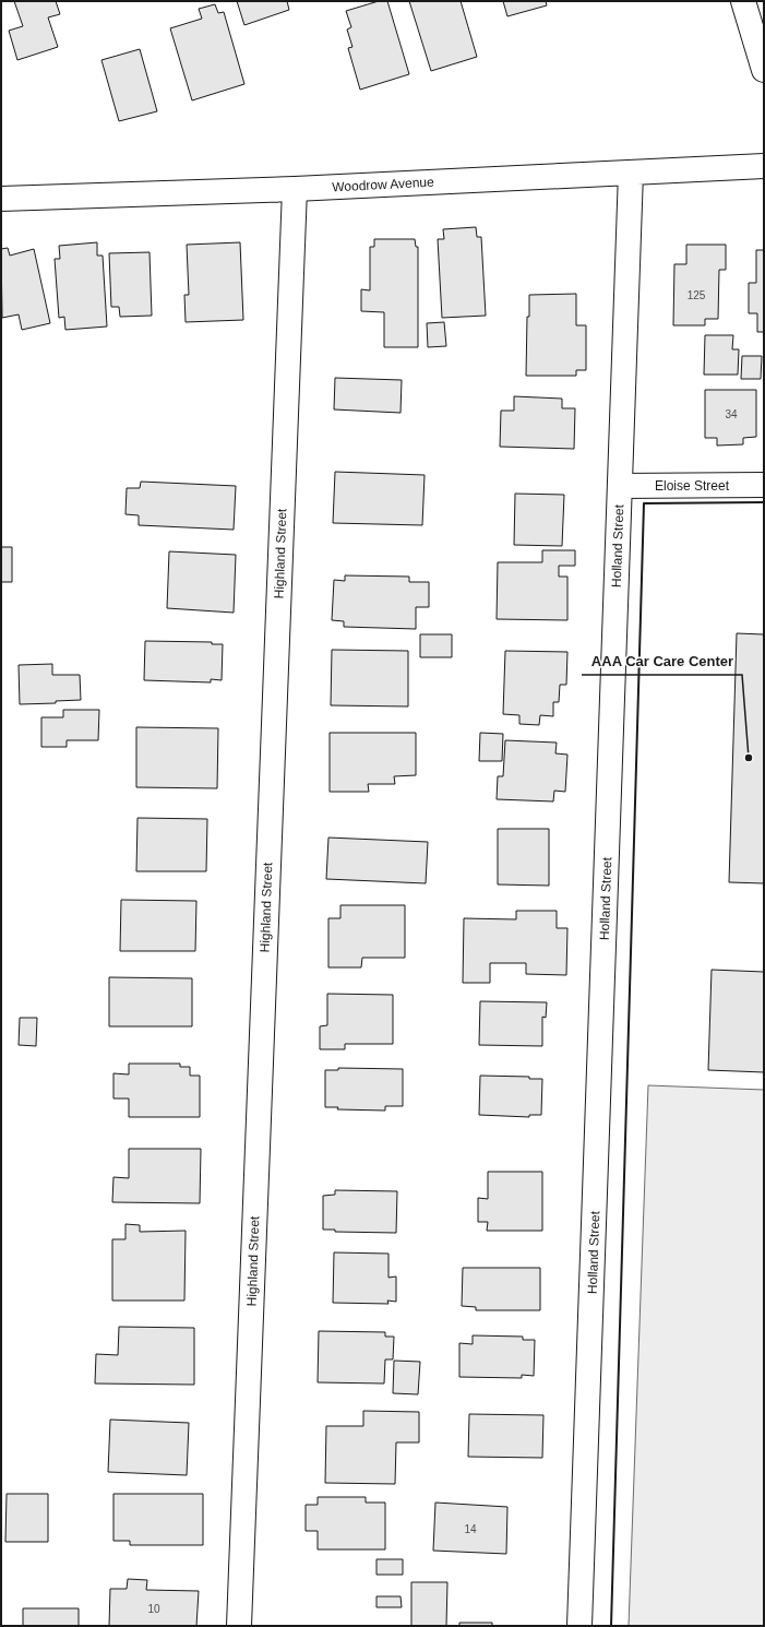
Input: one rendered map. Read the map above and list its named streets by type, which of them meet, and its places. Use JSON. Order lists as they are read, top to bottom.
{
  "streets": {
    "street": [
      "Woodrow Avenue",
      "Eloise Street",
      "Holland Street",
      "Highland Street"
    ]
  },
  "crossings": [
    ["Woodrow Avenue", "Holland Street"],
    ["Woodrow Avenue", "Highland Street"],
    ["Eloise Street", "Holland Street"]
  ],
  "places": ["AAA Car Care Center"],
  "house_numbers": [
    "125",
    "34",
    "14",
    "10"
  ]
}
